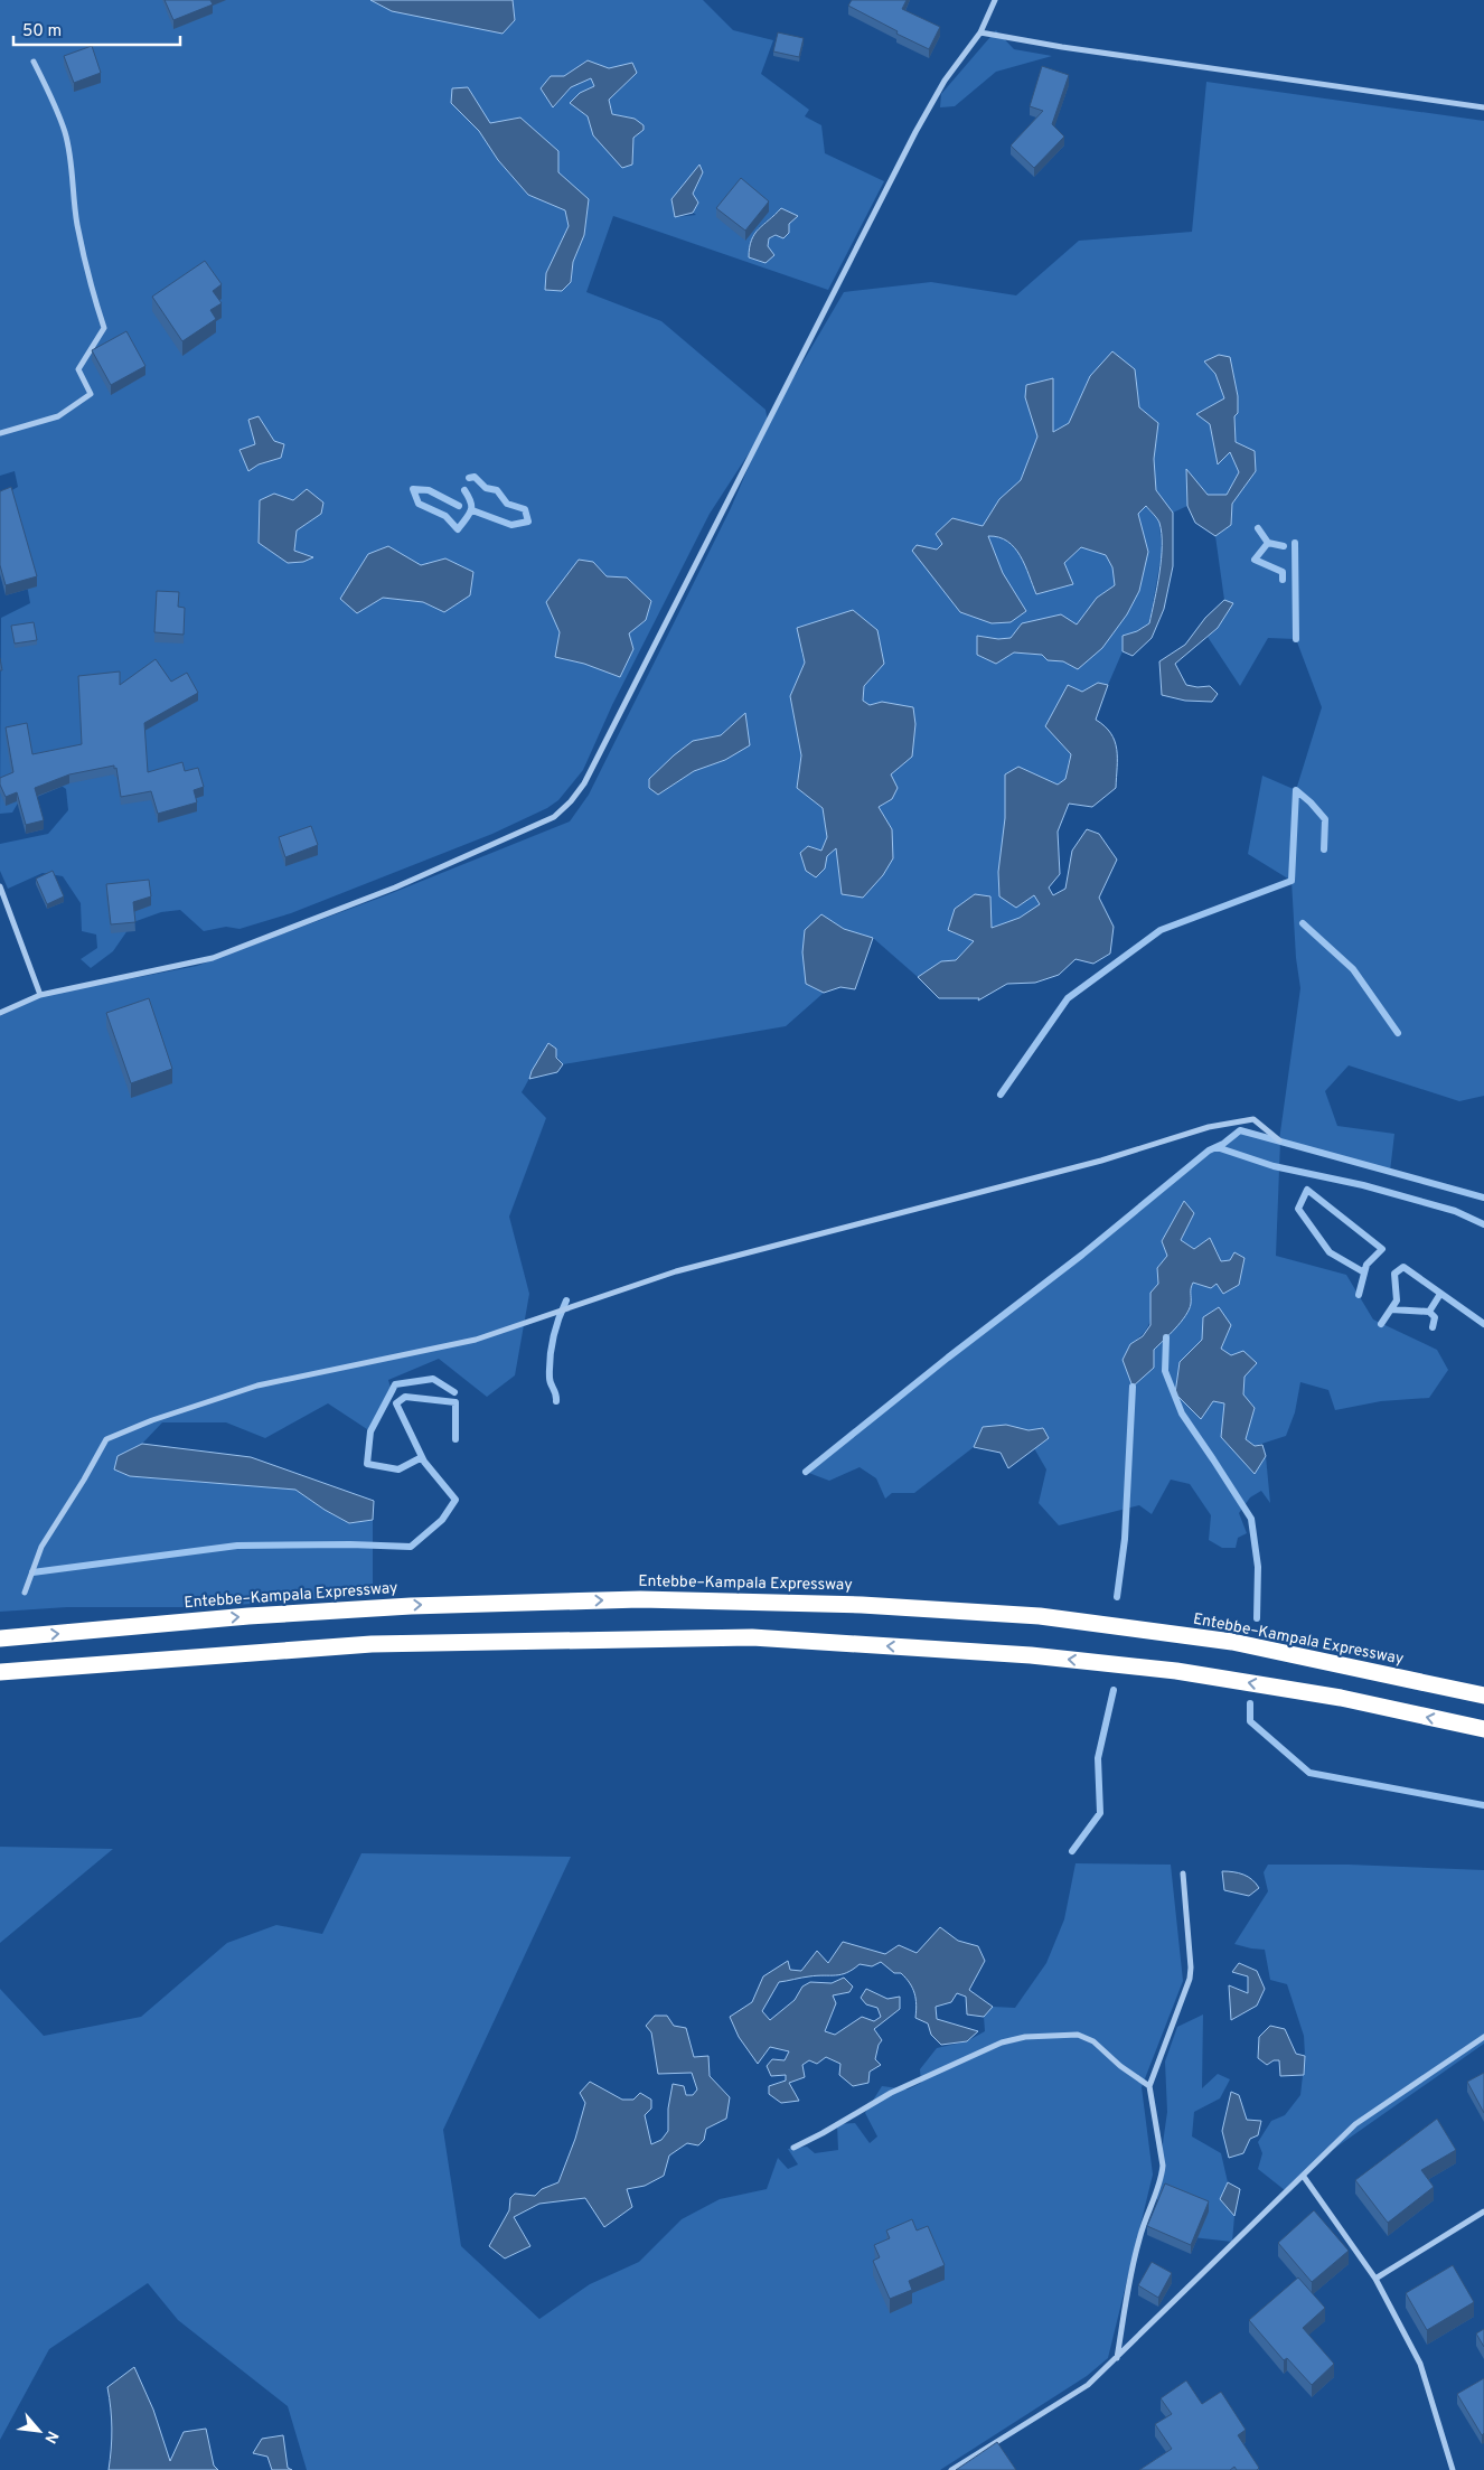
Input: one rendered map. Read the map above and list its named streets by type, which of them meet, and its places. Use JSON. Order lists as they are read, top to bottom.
{
  "streets": {
    "highway": ["Entebbe–Kampala Expressway"]
  },
  "scale_bar": "50 m",
  "north": "bottom right"
}
